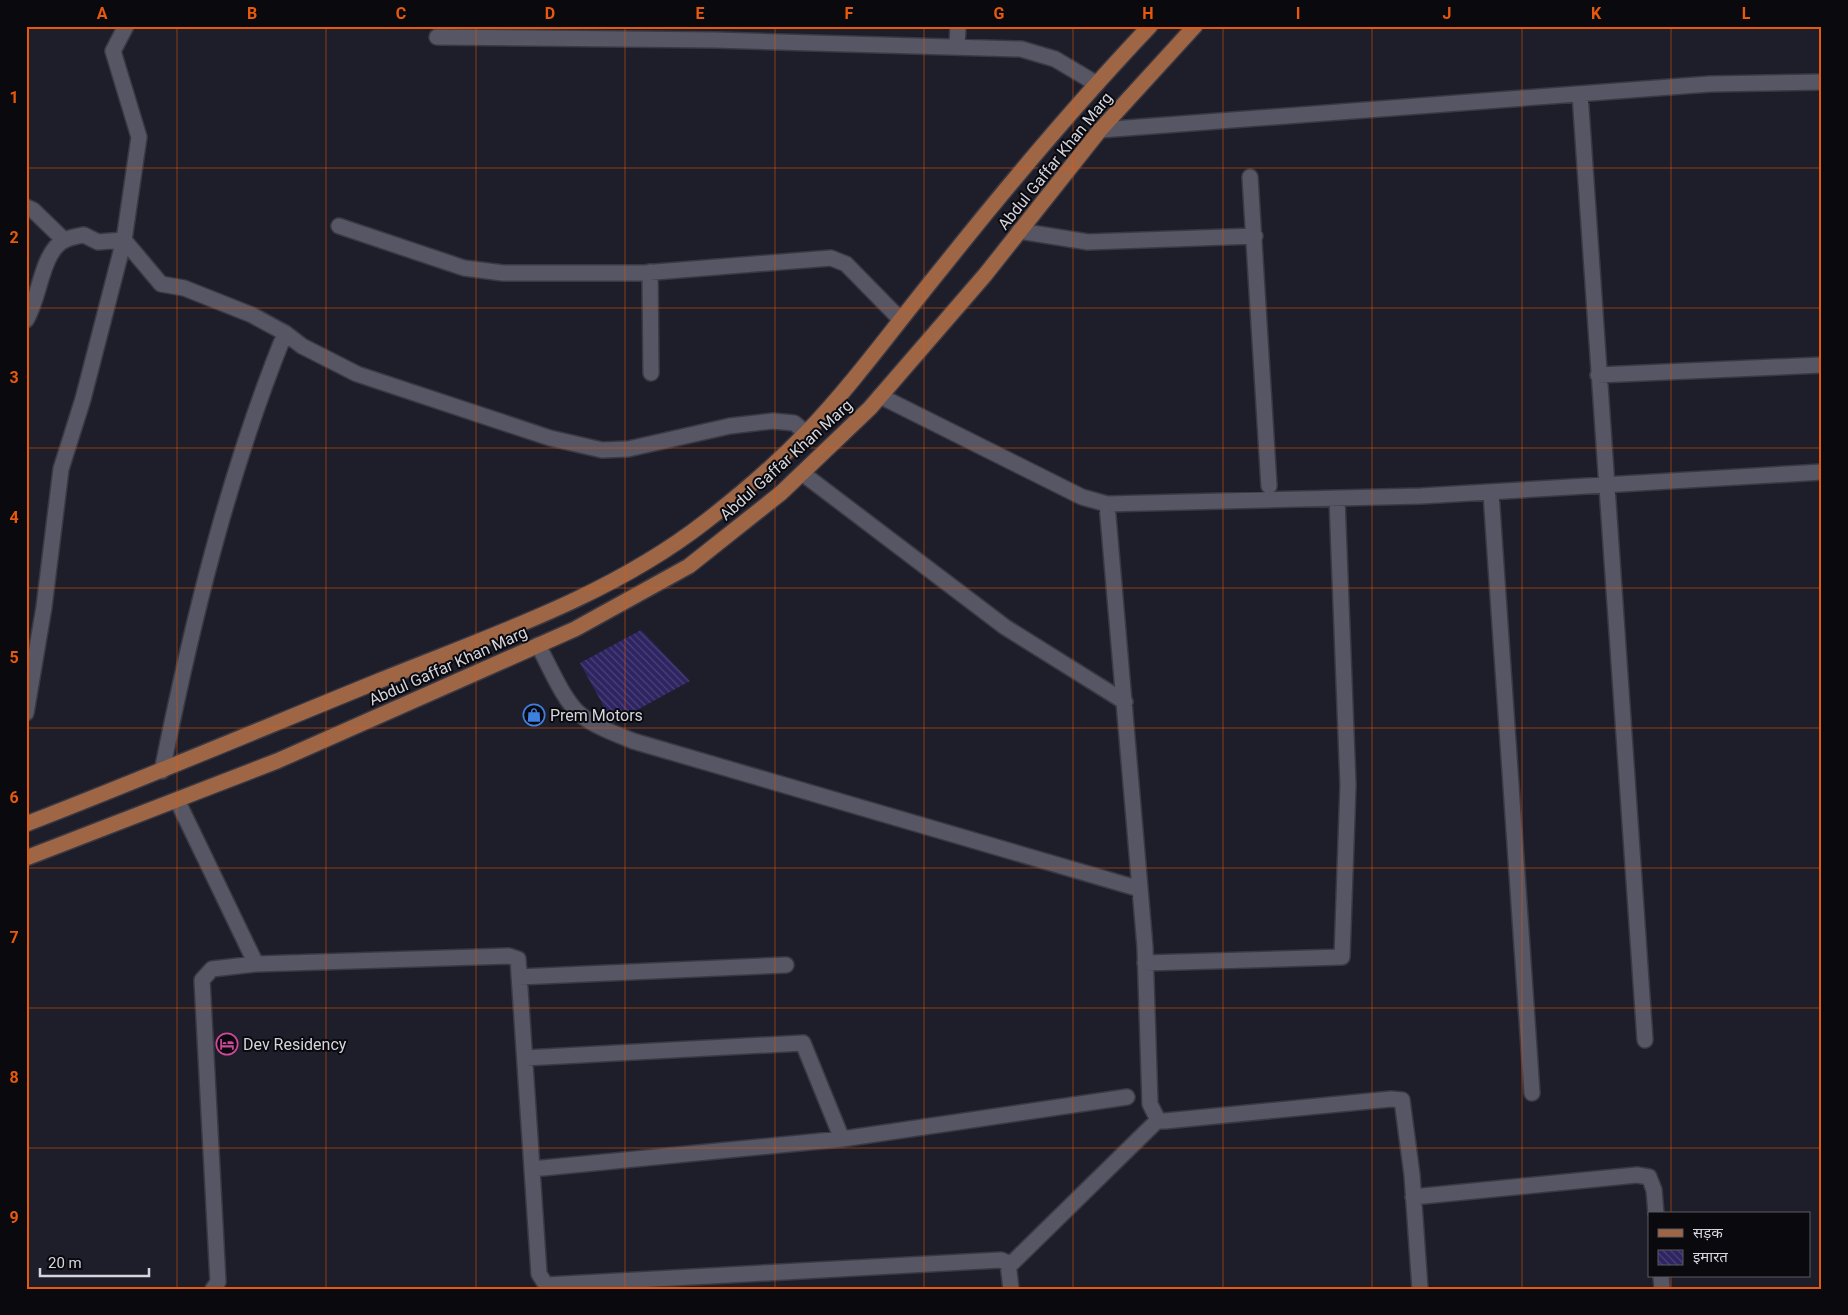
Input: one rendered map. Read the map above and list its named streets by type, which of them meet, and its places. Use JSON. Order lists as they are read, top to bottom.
{
  "streets": {
    "main road": ["Abdul Gaffar Khan Marg"]
  },
  "places": {
    "shop": ["Prem Motors"],
    "hotel": ["Dev Residency"]
  },
  "legend": ["सड़क", "इमारत"],
  "scale_bar": "20 m",
  "grid": {
    "columns": [
      "A",
      "B",
      "C",
      "D",
      "E",
      "F",
      "G",
      "H",
      "I",
      "J",
      "K",
      "L"
    ],
    "rows": [
      "1",
      "2",
      "3",
      "4",
      "5",
      "6",
      "7",
      "8",
      "9"
    ]
  }
}
